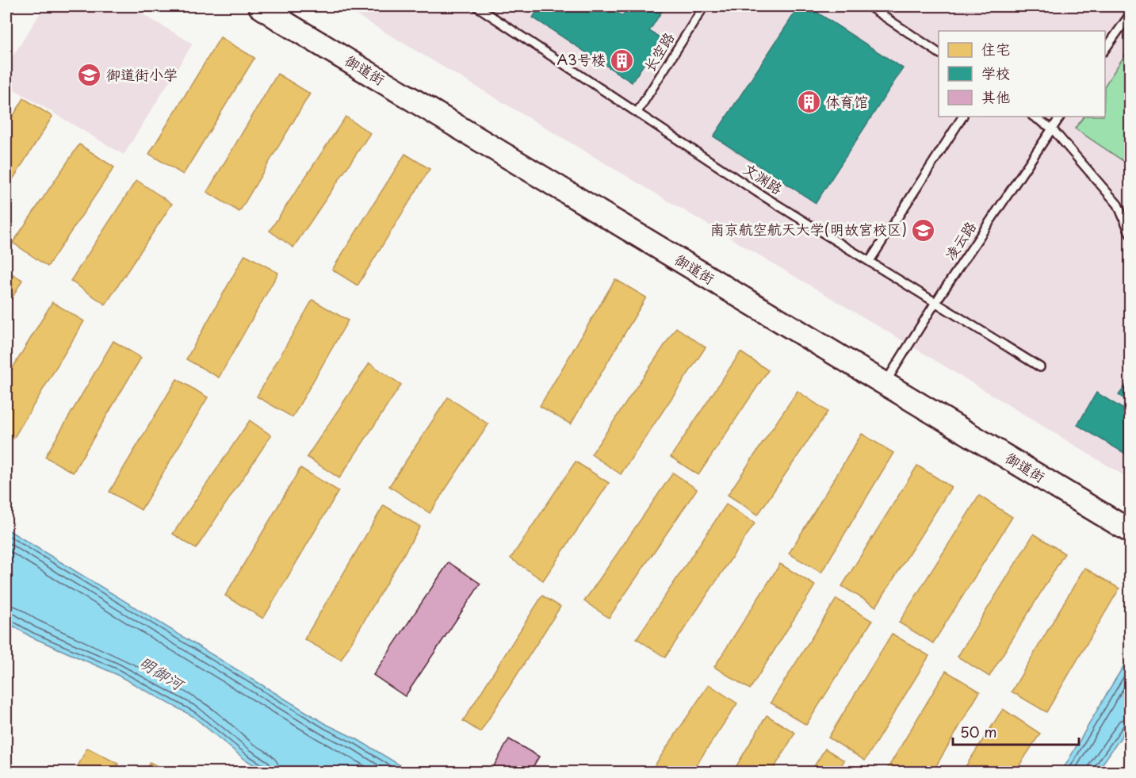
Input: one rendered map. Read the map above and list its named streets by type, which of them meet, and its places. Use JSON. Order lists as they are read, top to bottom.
{
  "streets": {
    "main road": ["御道街"],
    "lane": ["长空路", "文渊路", "凌云路"]
  },
  "crossings": [
    ["长空路", "文渊路"],
    ["御道街", "凌云路"],
    ["文渊路", "凌云路"]
  ],
  "water": ["明御河"],
  "places": {
    "building": ["A3号楼", "体育馆"],
    "school or university": ["御道街小学", "南京航空航天大学(明故宫校区)"]
  },
  "legend": ["住宅", "学校", "其他"],
  "scale_bar": "50 m"
}
